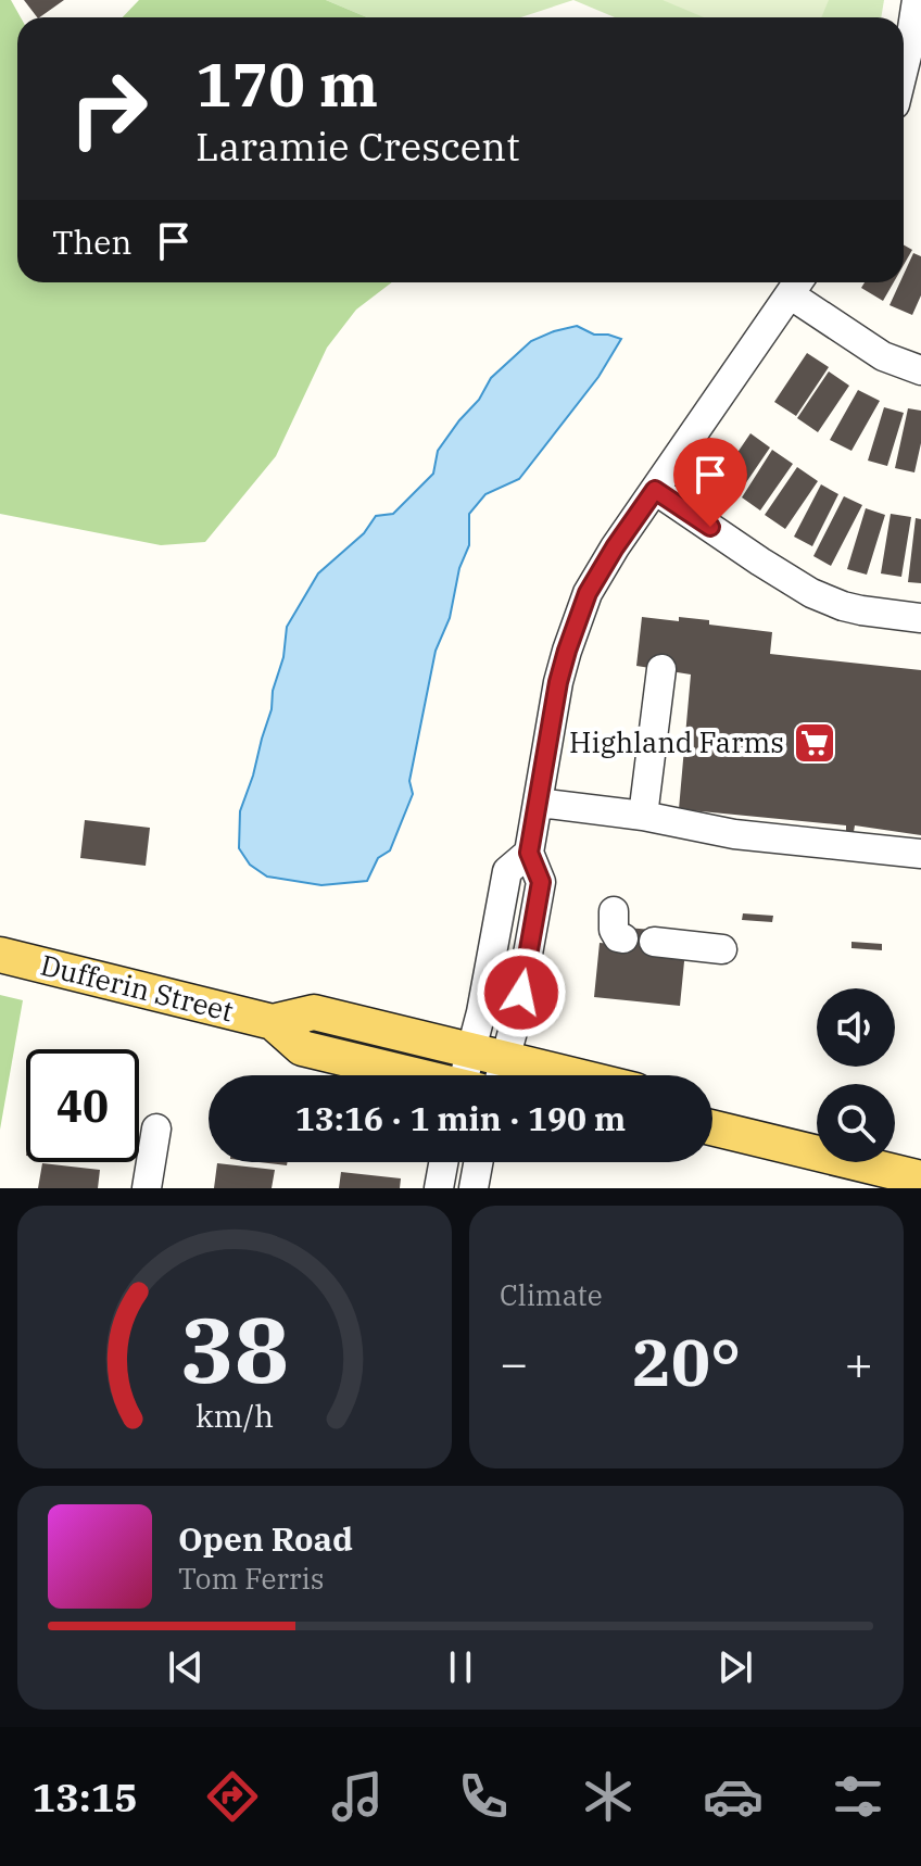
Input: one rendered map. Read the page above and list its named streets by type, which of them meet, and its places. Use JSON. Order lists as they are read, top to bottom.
{
  "streets": {
    "main road": ["Dufferin Street"]
  },
  "places": {
    "supermarket": ["Highland Farms"]
  },
  "page": {
    "turn": ["170 m", "Laramie Crescent"],
    "then": "Then",
    "limit": "40",
    "trip": "13:16 · 1 min · 190 m",
    "tile": "Climate",
    "heat": ["−", "20°", "+"],
    "song": ["Open Road", "Tom Ferris"],
    "tabs": "13:15",
    "gauge": ["38", "km/h"]
  }
}
